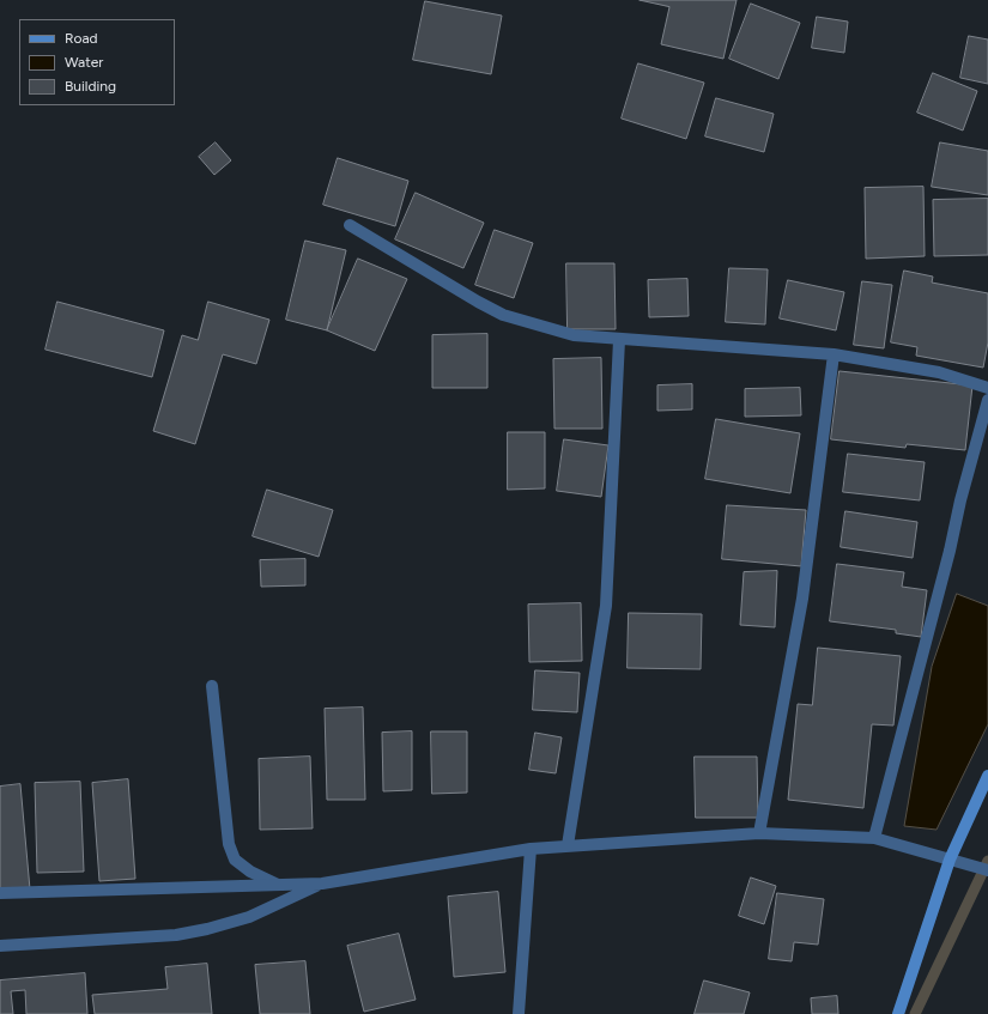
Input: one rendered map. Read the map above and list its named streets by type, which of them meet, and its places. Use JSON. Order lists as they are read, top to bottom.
{
  "legend": ["Road", "Water", "Building"]
}
